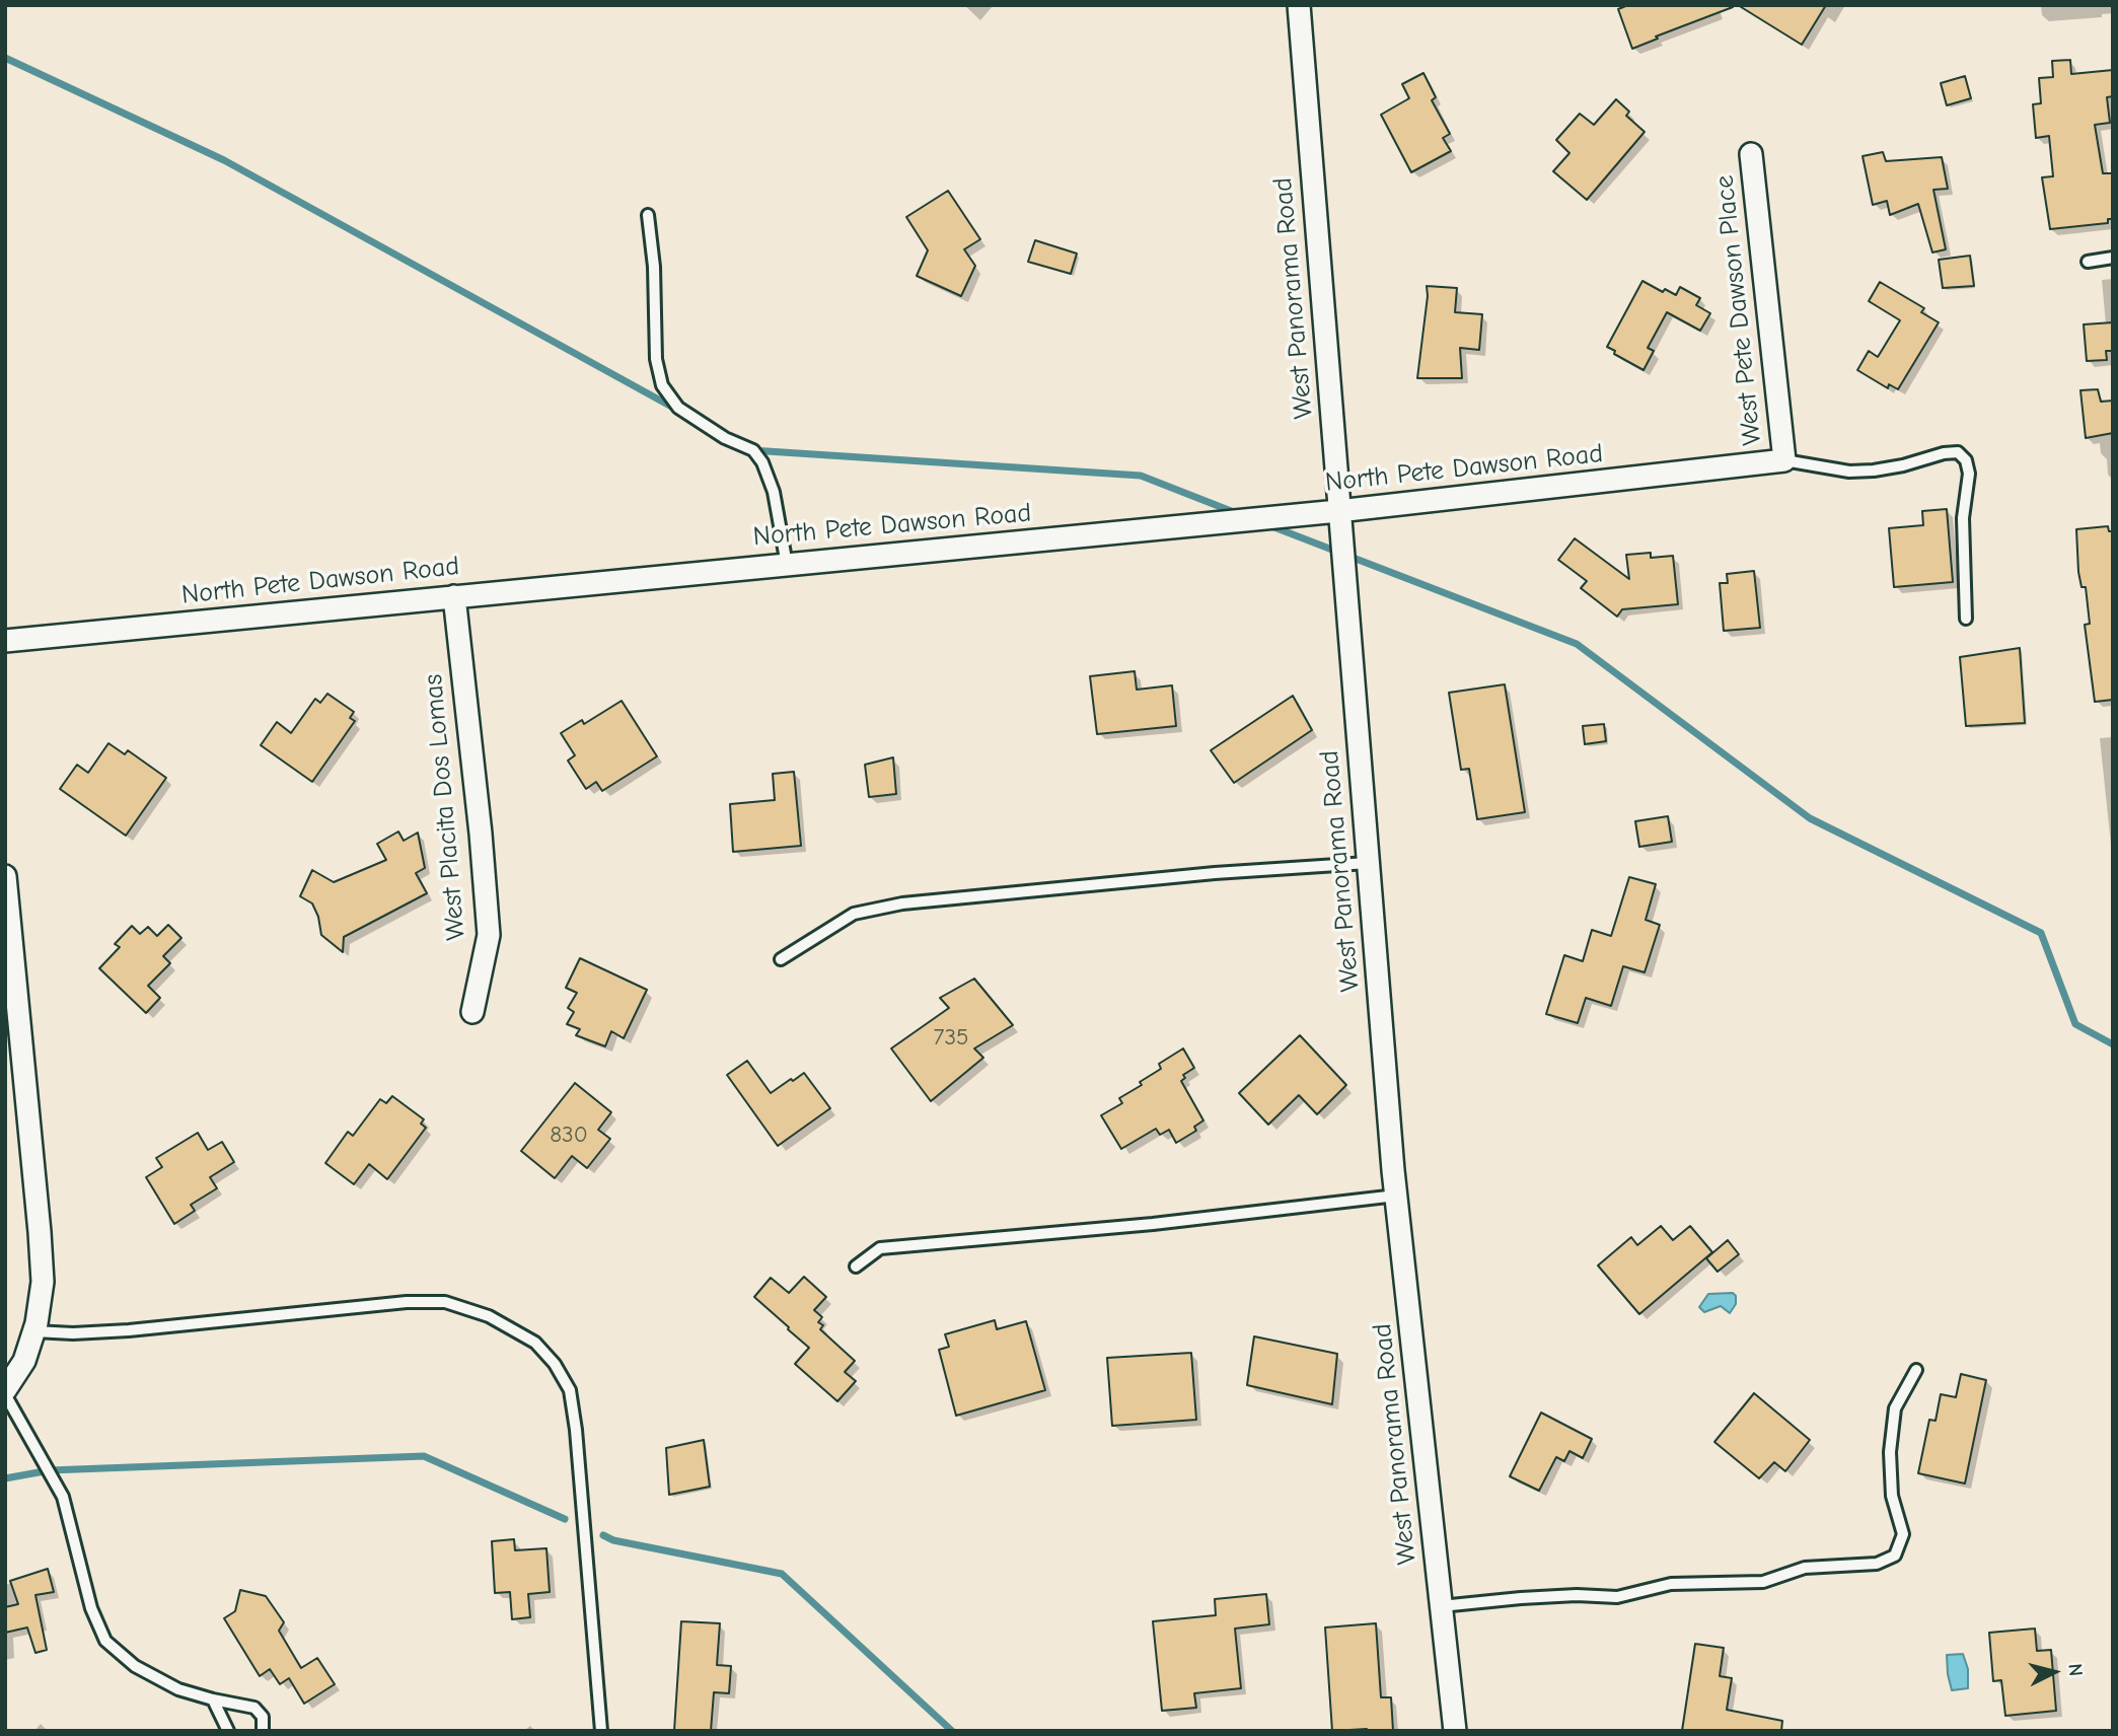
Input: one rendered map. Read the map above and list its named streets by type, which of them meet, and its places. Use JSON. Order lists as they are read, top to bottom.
{
  "streets": {
    "street": [
      "West Panorama Road",
      "West Pete Dawson Place",
      "North Pete Dawson Road",
      "West Placita Dos Lomas"
    ]
  },
  "crossings": [
    ["West Panorama Road", "North Pete Dawson Road"],
    ["West Pete Dawson Place", "North Pete Dawson Road"],
    ["North Pete Dawson Road", "West Placita Dos Lomas"]
  ],
  "house_numbers": ["735", "830"],
  "north": "right"
}
